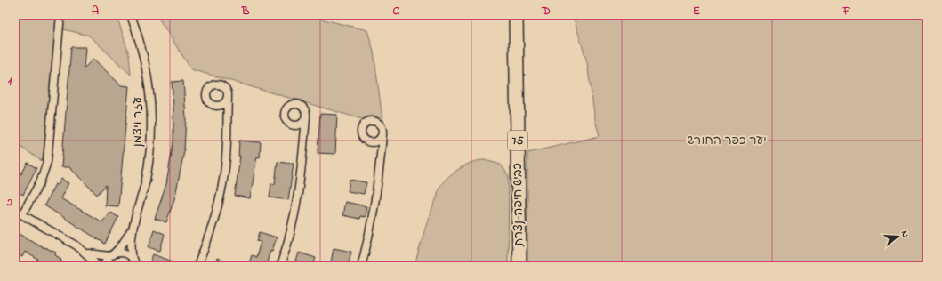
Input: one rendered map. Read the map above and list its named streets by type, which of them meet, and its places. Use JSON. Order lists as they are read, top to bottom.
{
  "streets": {
    "highway": ["75", "כביש חיפה-נצרת"],
    "street": ["עזר ויצמן"]
  },
  "parks": ["יער כפר החורש"],
  "north": "right",
  "grid": {
    "columns": [
      "A",
      "B",
      "C",
      "D",
      "E",
      "F"
    ],
    "rows": ["1", "2"]
  }
}
